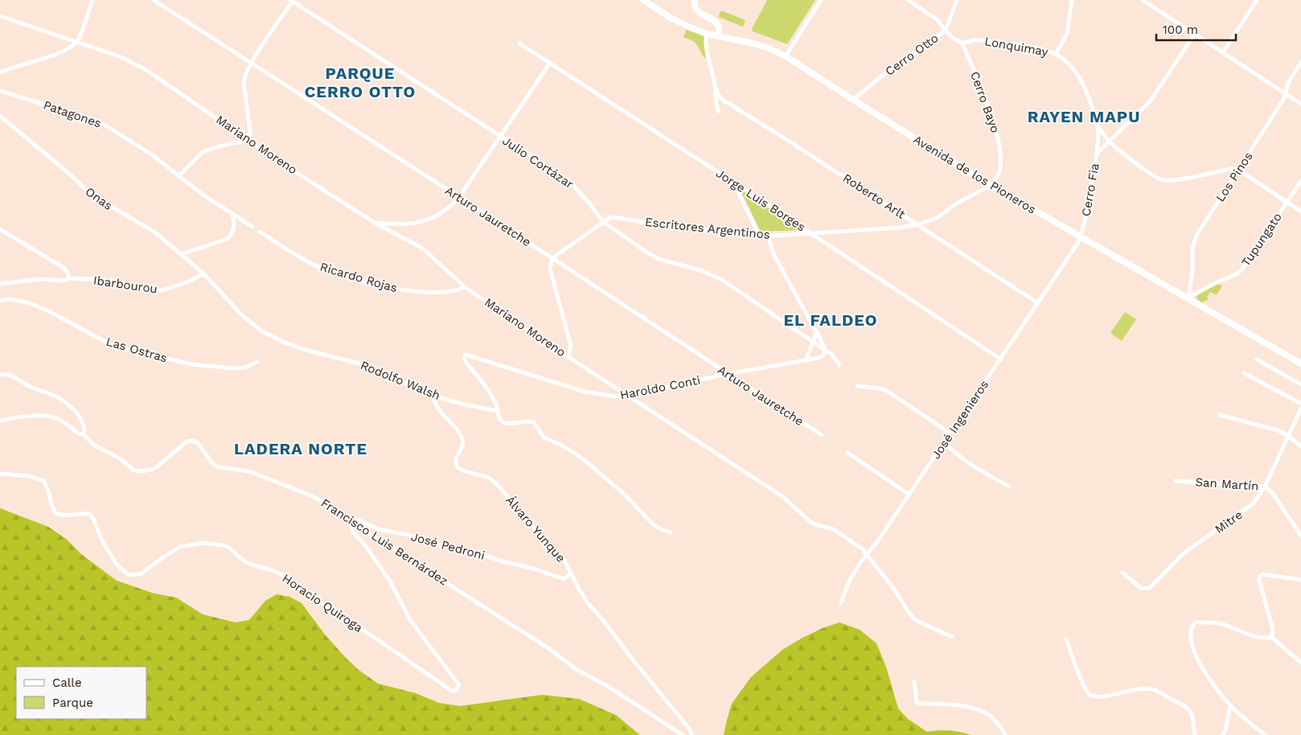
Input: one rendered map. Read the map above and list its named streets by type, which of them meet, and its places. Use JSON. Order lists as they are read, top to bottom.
{
  "streets": {
    "main road": ["Avenida de los Pioneros"],
    "street": [
      "Lonquimay",
      "Cerro Otto",
      "Cerro Bayo",
      "Patagones",
      "Mariano Moreno",
      "Julio Cortázar",
      "Los Pinos",
      "Cerro Fia",
      "Roberto Arlt",
      "Onas",
      "Jorge Luis Borges",
      "Arturo Jauretche",
      "Escritores Argentinos",
      "Tupungato",
      "Ricardo Rojas",
      "Ibarbourou",
      "Las Ostras",
      "Rodolfo Walsh",
      "Haroldo Conti",
      "José Ingenieros",
      "San Martín",
      "Mitre",
      "Álvaro Yunque",
      "Francisco Luis Bernárdez",
      "José Pedroni",
      "Horacio Quiroga"
    ]
  },
  "crossings": [
    ["Lonquimay", "Cerro Bayo"],
    ["Lonquimay", "Los Pinos"],
    ["Lonquimay", "Cerro Fia"],
    ["Cerro Otto", "Avenida de los Pioneros"],
    ["Cerro Bayo", "Avenida de los Pioneros"],
    ["Cerro Bayo", "Escritores Argentinos"],
    ["Mariano Moreno", "Ricardo Rojas"],
    ["Mariano Moreno", "Haroldo Conti"],
    ["Mariano Moreno", "José Ingenieros"],
    ["Julio Cortázar", "Escritores Argentinos"],
    ["Julio Cortázar", "Haroldo Conti"],
    ["Avenida de los Pioneros", "Los Pinos"],
    ["Avenida de los Pioneros", "Cerro Fia"],
    ["Avenida de los Pioneros", "Escritores Argentinos"],
    ["Avenida de los Pioneros", "Tupungato"],
    ["Avenida de los Pioneros", "José Ingenieros"],
    ["Los Pinos", "Tupungato"],
    ["Cerro Fia", "José Ingenieros"],
    ["Roberto Arlt", "Escritores Argentinos"],
    ["Roberto Arlt", "José Ingenieros"],
    ["Onas", "Ibarbourou"],
    ["Onas", "Rodolfo Walsh"],
    ["Jorge Luis Borges", "Escritores Argentinos"],
    ["Jorge Luis Borges", "José Ingenieros"],
    ["Arturo Jauretche", "Escritores Argentinos"],
    ["Arturo Jauretche", "Haroldo Conti"],
    ["Ibarbourou", "Rodolfo Walsh"],
    ["Rodolfo Walsh", "Haroldo Conti"],
    ["Rodolfo Walsh", "Álvaro Yunque"],
    ["San Martín", "Mitre"],
    ["Álvaro Yunque", "José Pedroni"],
    ["Francisco Luis Bernárdez", "José Pedroni"],
    ["Francisco Luis Bernárdez", "Horacio Quiroga"],
    ["José Pedroni", "Horacio Quiroga"]
  ],
  "districts": [
    "PARQUE CERRO OTTO",
    "RAYEN MAPU",
    "EL FALDEO",
    "LADERA NORTE"
  ],
  "legend": ["Calle", "Parque"],
  "scale_bar": "100 m"
}
